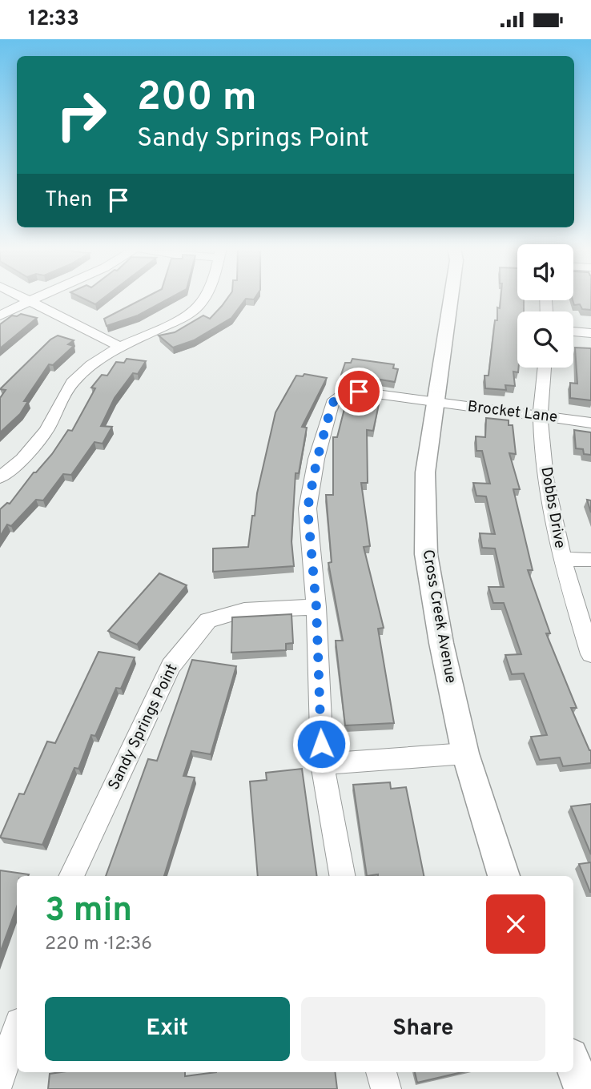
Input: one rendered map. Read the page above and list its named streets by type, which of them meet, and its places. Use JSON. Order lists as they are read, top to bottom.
{
  "streets": {
    "street": [
      "Brocket Lane",
      "Dobbs Drive",
      "Cross Creek Avenue",
      "Sandy Springs Point"
    ]
  },
  "crossings": [
    ["Brocket Lane", "Dobbs Drive"],
    ["Brocket Lane", "Cross Creek Avenue"]
  ],
  "page": {
    "status": "12:33",
    "turn": ["200 m", "Sandy Springs Point"],
    "then": "Then",
    "heading": ["3 min", "220 m · 12:36"],
    "buttons": ["Exit", "Share"]
  }
}
